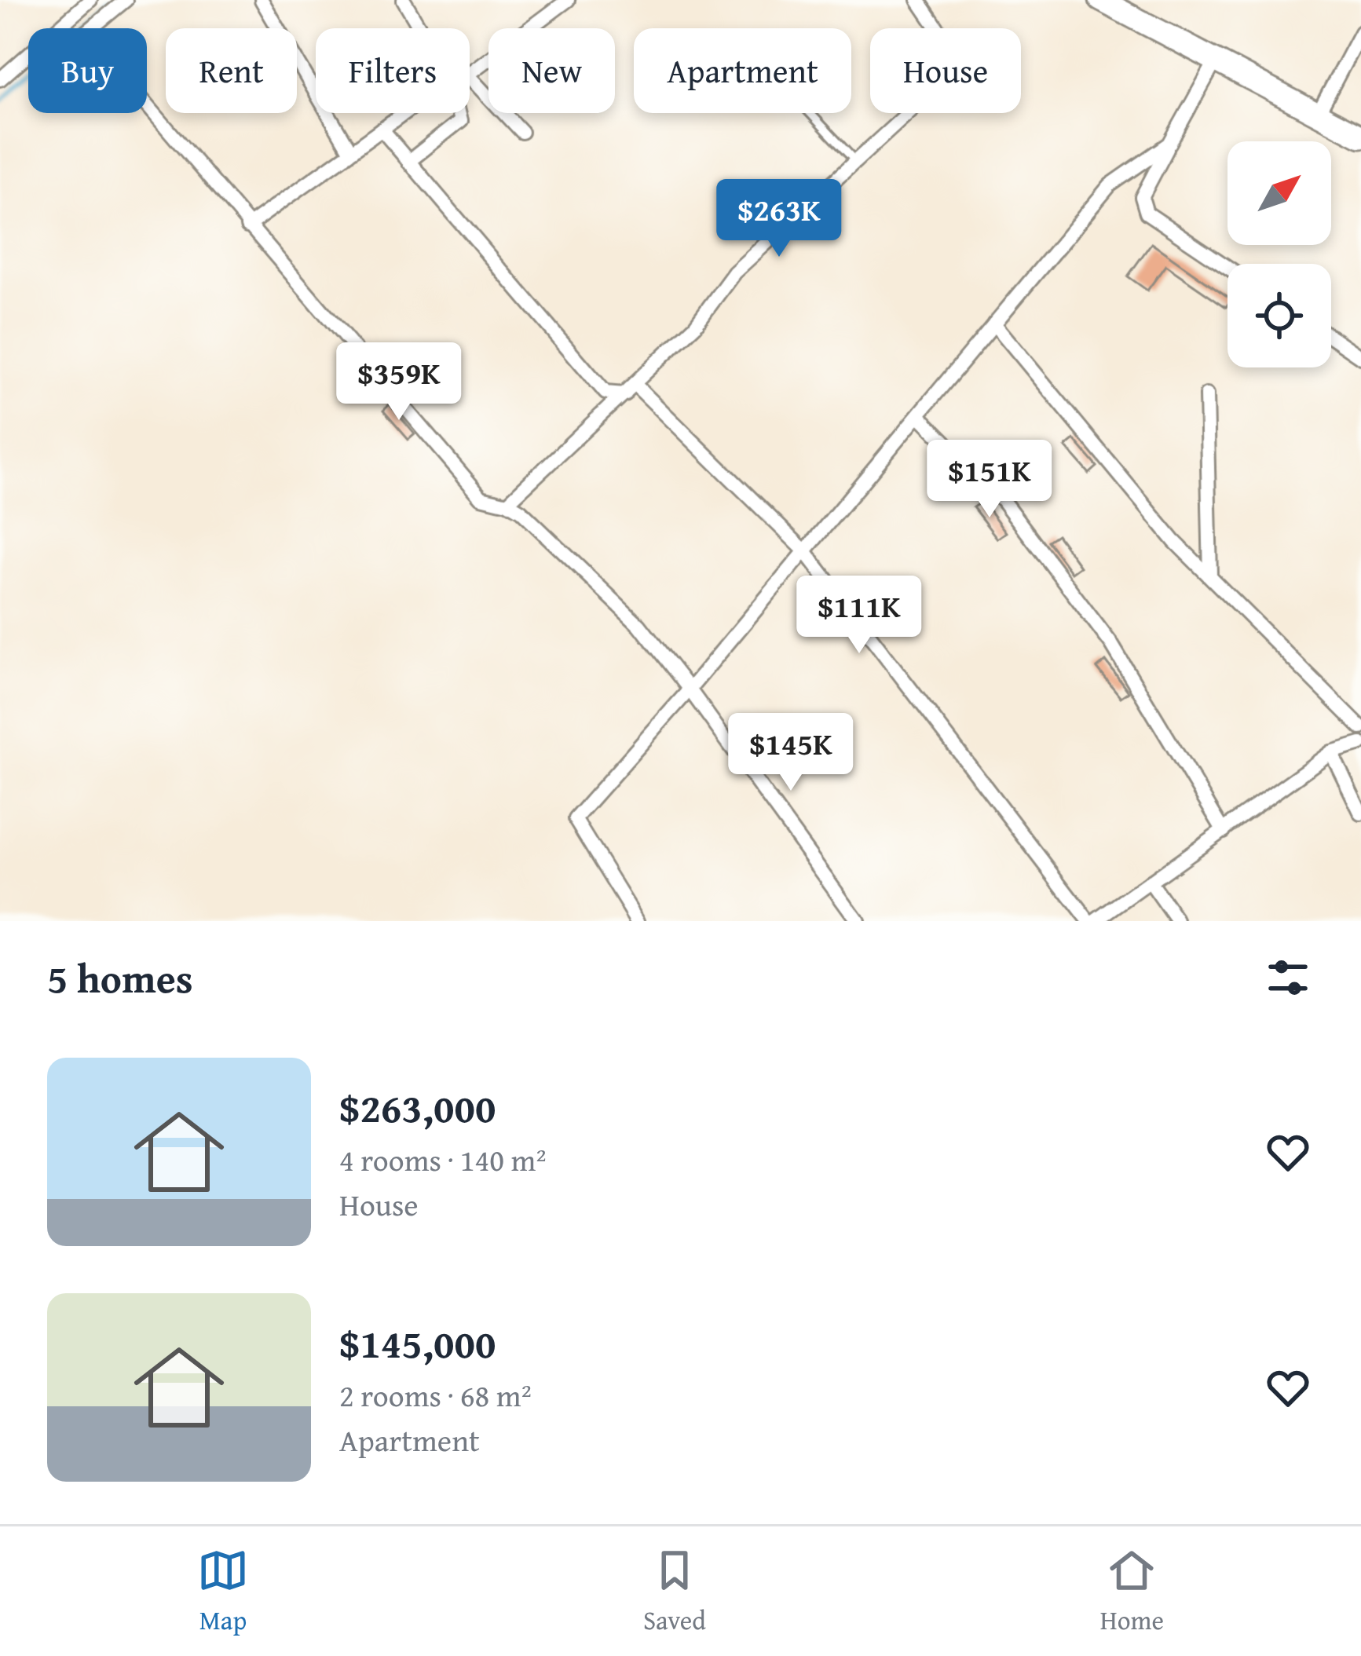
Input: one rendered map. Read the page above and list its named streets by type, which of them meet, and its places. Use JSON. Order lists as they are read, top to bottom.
{
  "north": "top right",
  "page": {
    "chip": [
      "Buy",
      "Rent",
      "Filters",
      "New",
      "Apartment",
      "House"
    ],
    "price": [
      "$263K",
      "$359K",
      "$151K",
      "$111K",
      "$145K"
    ],
    "heading": "5 homes",
    "list": [
      {
        "name": "$263,000",
        "note": "4 rooms · 140 m² · House"
      },
      {
        "name": "$145,000",
        "note": "2 rooms · 68 m² · Apartment"
      }
    ],
    "tabs": ["Map", "Saved", "Home"]
  }
}
